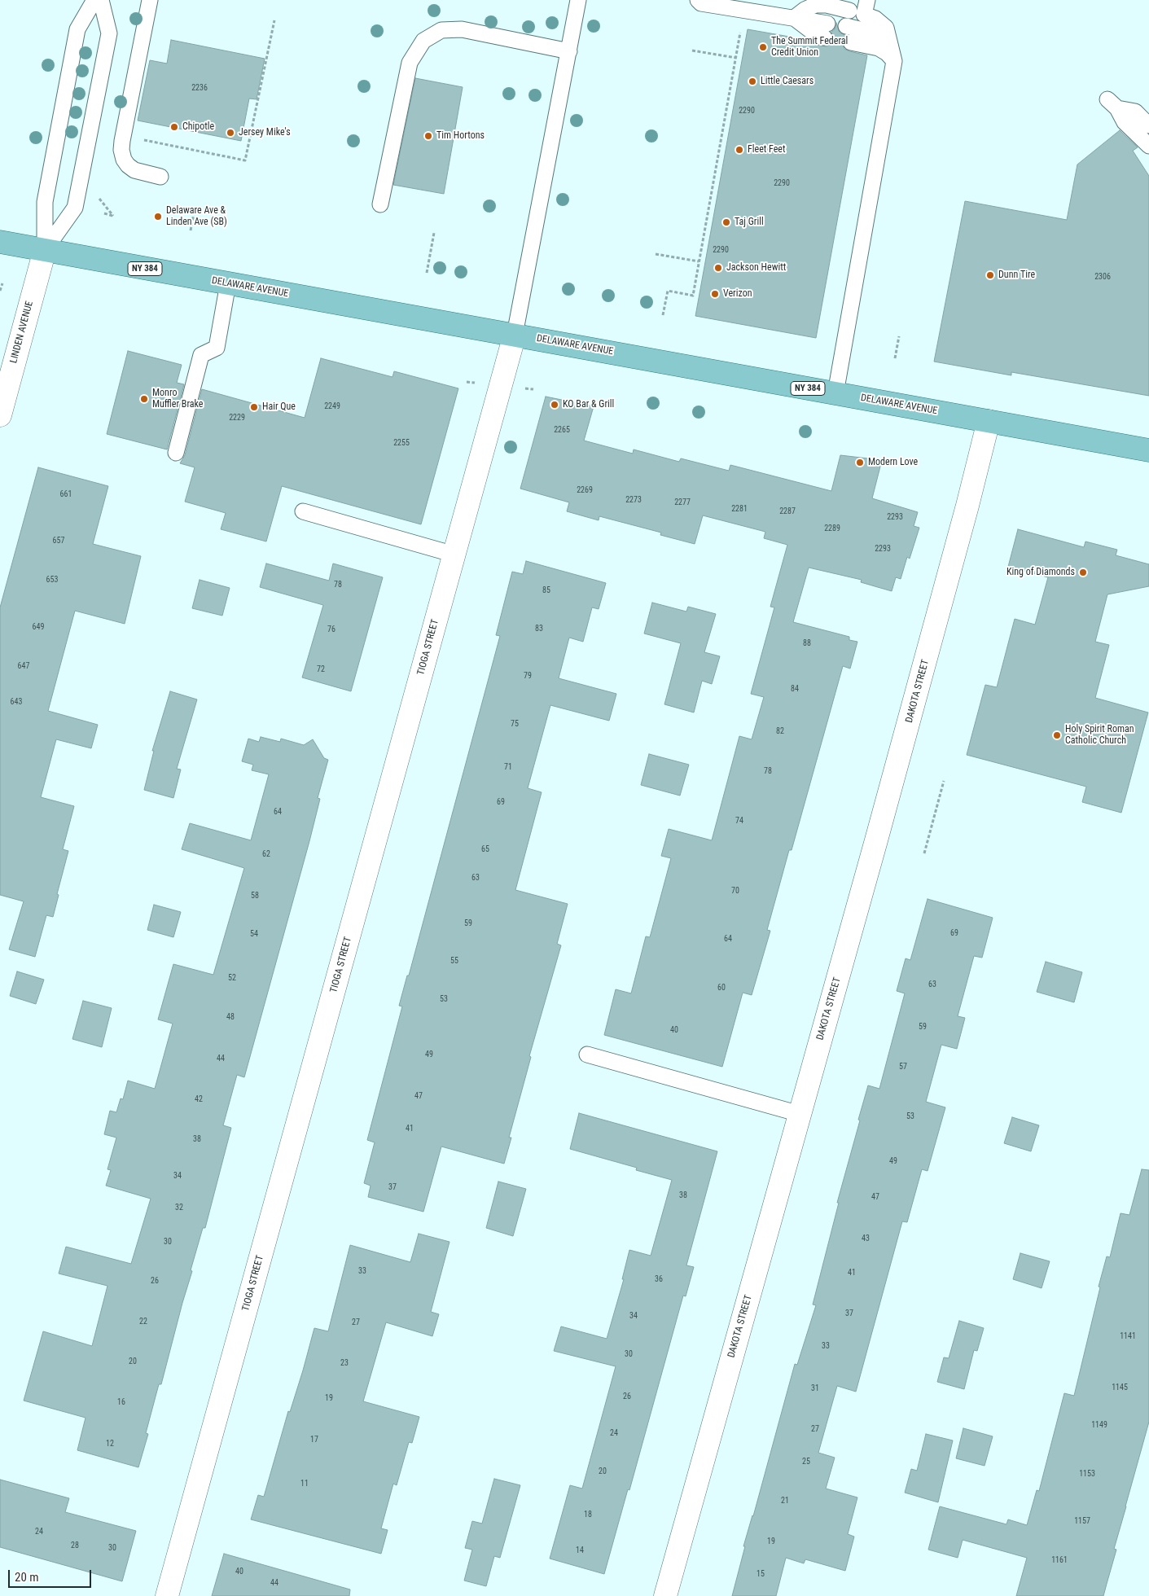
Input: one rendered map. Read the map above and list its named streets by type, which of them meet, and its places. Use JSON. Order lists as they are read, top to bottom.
{
  "streets": {
    "main road": ["NY 384", "DELAWARE AVENUE"],
    "street": ["LINDEN AVENUE", "TIOGA STREET", "DAKOTA STREET"]
  },
  "crossings": [
    ["DELAWARE AVENUE", "LINDEN AVENUE"],
    ["DELAWARE AVENUE", "TIOGA STREET"],
    ["DELAWARE AVENUE", "DAKOTA STREET"]
  ],
  "places": [
    "The Summit Federal Credit Union",
    "Little Caesars",
    "Chipotle",
    "Jersey Mike's",
    "Tim Hortons",
    "Fleet Feet",
    "Delaware Ave & Linden Ave (SB)",
    "Taj Grill",
    "Jackson Hewitt",
    "Dunn Tire",
    "Verizon",
    "Monro Muffler Brake",
    "KO Bar & Grill",
    "Hair Que",
    "Modern Love",
    "King of Diamonds",
    "Holy Spirit Roman Catholic Church"
  ],
  "house_numbers": [
    "2236",
    "2290",
    "2290",
    "2290",
    "2306",
    "2249",
    "2229",
    "2265",
    "2255",
    "2269",
    "661",
    "2273",
    "2277",
    "2281",
    "2287",
    "2293",
    "2289",
    "657",
    "2293",
    "653",
    "78",
    "85",
    "649",
    "83",
    "76",
    "88",
    "647",
    "72",
    "79",
    "84",
    "643",
    "75",
    "82",
    "71",
    "78",
    "69",
    "64",
    "74",
    "65",
    "62",
    "63",
    "70",
    "58",
    "59",
    "69",
    "54",
    "64",
    "55",
    "52",
    "63",
    "60",
    "53",
    "48",
    "59",
    "40",
    "49",
    "44",
    "57",
    "47",
    "42",
    "53",
    "41",
    "38",
    "49",
    "34",
    "37",
    "38",
    "47",
    "32",
    "43",
    "30",
    "33",
    "41",
    "36",
    "26",
    "37",
    "34",
    "22",
    "27",
    "1141",
    "33",
    "30",
    "20",
    "23",
    "1145",
    "31",
    "26",
    "19",
    "16",
    "1149",
    "27",
    "24",
    "17",
    "12",
    "25",
    "20",
    "1153",
    "11",
    "21",
    "18",
    "1157",
    "24",
    "19",
    "28",
    "30",
    "14",
    "1161",
    "40",
    "15",
    "44"
  ],
  "scale_bar": "20 m"
}
